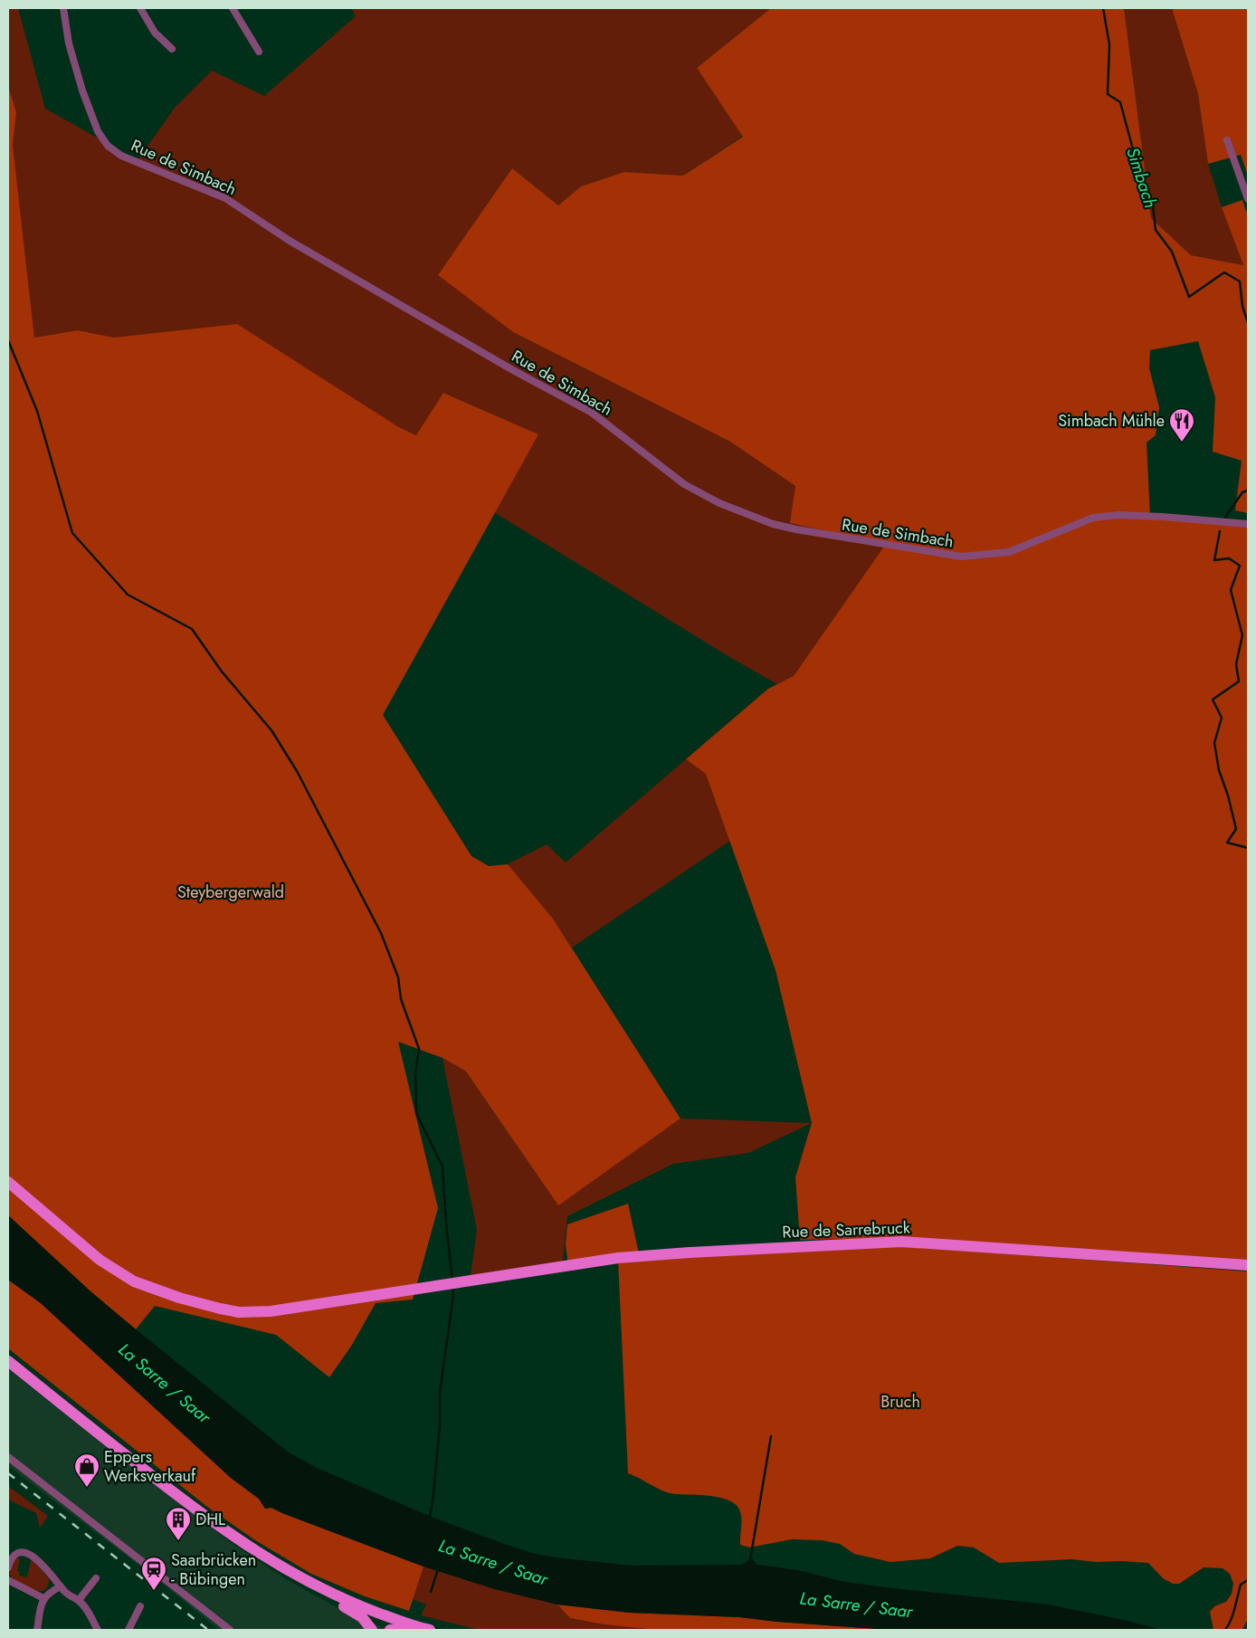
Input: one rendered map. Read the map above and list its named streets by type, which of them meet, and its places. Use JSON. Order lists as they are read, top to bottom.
{
  "streets": {
    "main road": ["Rue de Sarrebruck"],
    "street": ["Rue de Simbach"]
  },
  "water": ["Simbach", "La Sarre / Saar"],
  "parks": ["Steybergerwald", "Bruch"],
  "places": {
    "restaurant": ["Simbach Mühle"],
    "shop": ["Eppers Werksverkauf"],
    "building": ["DHL"],
    "station": ["Saarbrücken - Bübingen"]
  }
}
